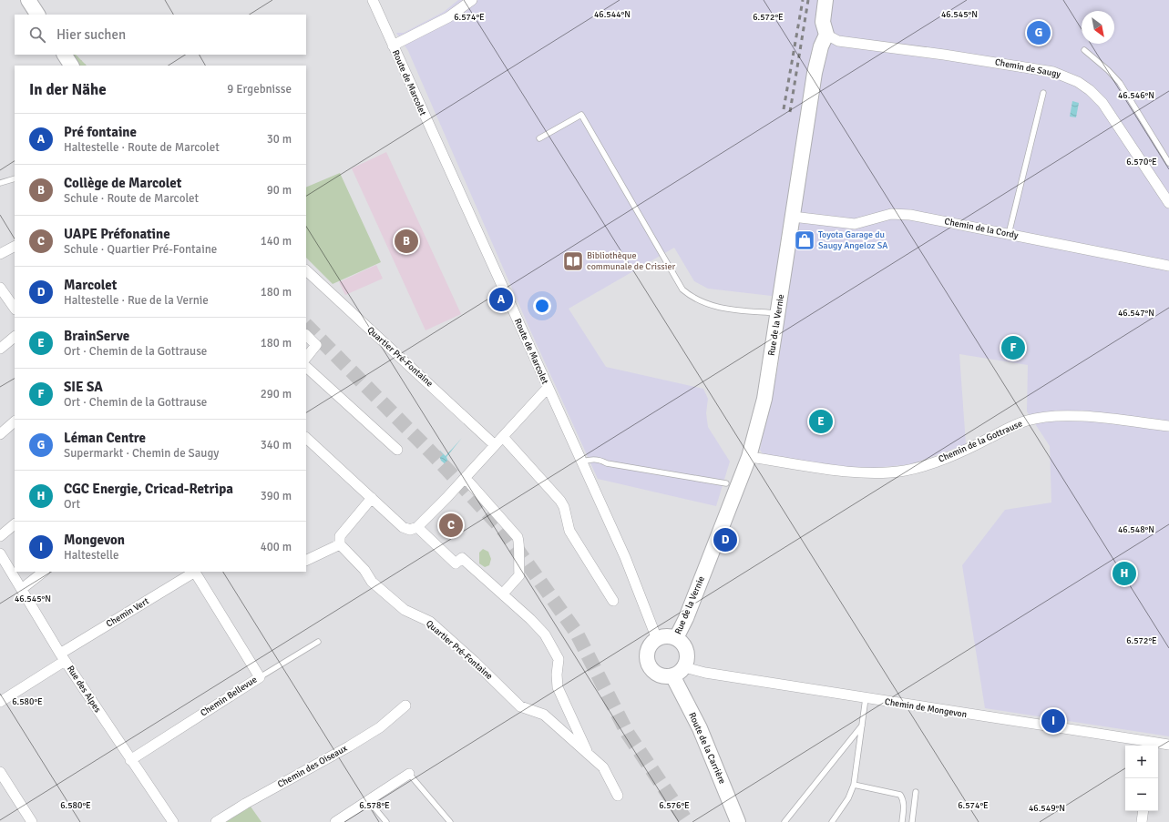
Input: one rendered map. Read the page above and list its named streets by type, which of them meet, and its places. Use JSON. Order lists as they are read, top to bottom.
{
  "streets": {
    "street": [
      "Chemin de Saugy",
      "Route de Marcolet",
      "Chemin de la Cordy",
      "Rue de la Vernie",
      "Quartier Pré-Fontaine",
      "Chemin de la Gottrause",
      "Chemin Vert",
      "Rue des Alpes",
      "Chemin Bellevue",
      "Chemin de Mongevon",
      "Route de la Carrière",
      "Chemin des Oiseaux"
    ]
  },
  "crossings": [
    ["Chemin de Saugy", "Rue de la Vernie"],
    ["Route de Marcolet", "Rue de la Vernie"],
    ["Route de Marcolet", "Chemin de Mongevon"],
    ["Route de Marcolet", "Route de la Carrière"],
    ["Chemin de la Cordy", "Rue de la Vernie"],
    ["Rue de la Vernie", "Chemin de la Gottrause"],
    ["Rue de la Vernie", "Chemin de Mongevon"],
    ["Rue de la Vernie", "Route de la Carrière"],
    ["Chemin Vert", "Rue des Alpes"],
    ["Rue des Alpes", "Chemin Bellevue"],
    ["Chemin de Mongevon", "Route de la Carrière"]
  ],
  "places": {
    "shop": ["Toyota Garage du Saugy Angeloz SA"],
    "library": ["Bibliothèque communale de Crissier"]
  },
  "north": "bottom right",
  "page": {
    "search": "Hier suchen",
    "pins": [
      "G",
      "B",
      "A",
      "F",
      "E",
      "C",
      "D",
      "H",
      "I"
    ],
    "heading": ["In der Nähe", "9 Ergebnisse"],
    "list": [
      {
        "mark": "A",
        "name": "Pré fontaine",
        "note": "Haltestelle · Route de Marcolet",
        "value": "30 m"
      },
      {
        "mark": "B",
        "name": "Collège de Marcolet",
        "note": "Schule · Route de Marcolet",
        "value": "90 m"
      },
      {
        "mark": "C",
        "name": "UAPE Préfonatine",
        "note": "Schule · Quartier Pré-Fontaine",
        "value": "140 m"
      },
      {
        "mark": "D",
        "name": "Marcolet",
        "note": "Haltestelle · Rue de la Vernie",
        "value": "180 m"
      },
      {
        "mark": "E",
        "name": "BrainServe",
        "note": "Ort · Chemin de la Gottrause",
        "value": "180 m"
      },
      {
        "mark": "F",
        "name": "SIE SA",
        "note": "Ort · Chemin de la Gottrause",
        "value": "290 m"
      },
      {
        "mark": "G",
        "name": "Léman Centre",
        "note": "Supermarkt · Chemin de Saugy",
        "value": "340 m"
      },
      {
        "mark": "H",
        "name": "CGC Energie, Cricad-Retripa",
        "note": "Ort",
        "value": "390 m"
      },
      {
        "mark": "I",
        "name": "Mongevon",
        "note": "Haltestelle",
        "value": "400 m"
      }
    ],
    "map_buttons": ["+", "−"]
  },
  "coordinates": [
    "46.544°N",
    "46.545°N",
    "6.574°E",
    "6.572°E",
    "46.546°N",
    "6.570°E",
    "46.547°N",
    "46.548°N",
    "6.580°E",
    "6.578°E",
    "6.576°E",
    "46.549°N"
  ]
}
